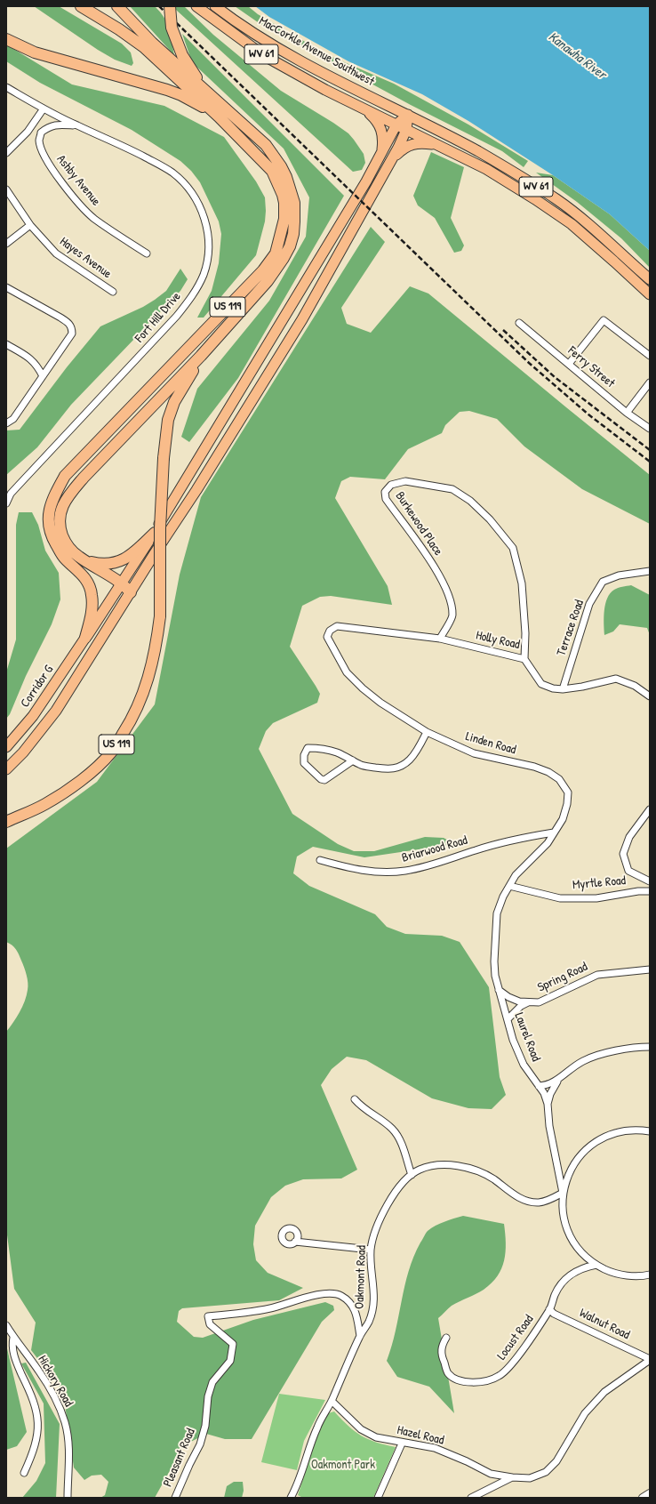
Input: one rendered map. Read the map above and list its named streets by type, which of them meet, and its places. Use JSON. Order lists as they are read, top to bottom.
{
  "streets": {
    "highway": ["US 119"],
    "main road": ["MacCorkle Avenue Southwest", "WV 61", "Corridor G"],
    "street": [
      "Ashby Avenue",
      "Hayes Avenue",
      "Fort Hill Drive",
      "Ferry Street",
      "Burkewood Place",
      "Terrace Road",
      "Holly Road",
      "Linden Road",
      "Briarwood Road",
      "Myrtle Road",
      "Spring Road",
      "Laurel Road",
      "Oakmont Road",
      "Walnut Road",
      "Locust Road",
      "Hickory Road",
      "Hazel Road",
      "Pleasant Road"
    ]
  },
  "crossings": [
    ["MacCorkle Avenue Southwest", "WV 61"],
    ["WV 61", "Corridor G"],
    ["US 119", "Corridor G"],
    ["Burkewood Place", "Holly Road"],
    ["Terrace Road", "Holly Road"],
    ["Holly Road", "Linden Road"],
    ["Linden Road", "Briarwood Road"],
    ["Linden Road", "Myrtle Road"],
    ["Linden Road", "Laurel Road"],
    ["Myrtle Road", "Laurel Road"],
    ["Spring Road", "Laurel Road"],
    ["Laurel Road", "Oakmont Road"],
    ["Oakmont Road", "Hazel Road"],
    ["Oakmont Road", "Pleasant Road"],
    ["Walnut Road", "Locust Road"]
  ],
  "water": ["Kanawha River"],
  "parks": ["Oakmont Park"]
}
